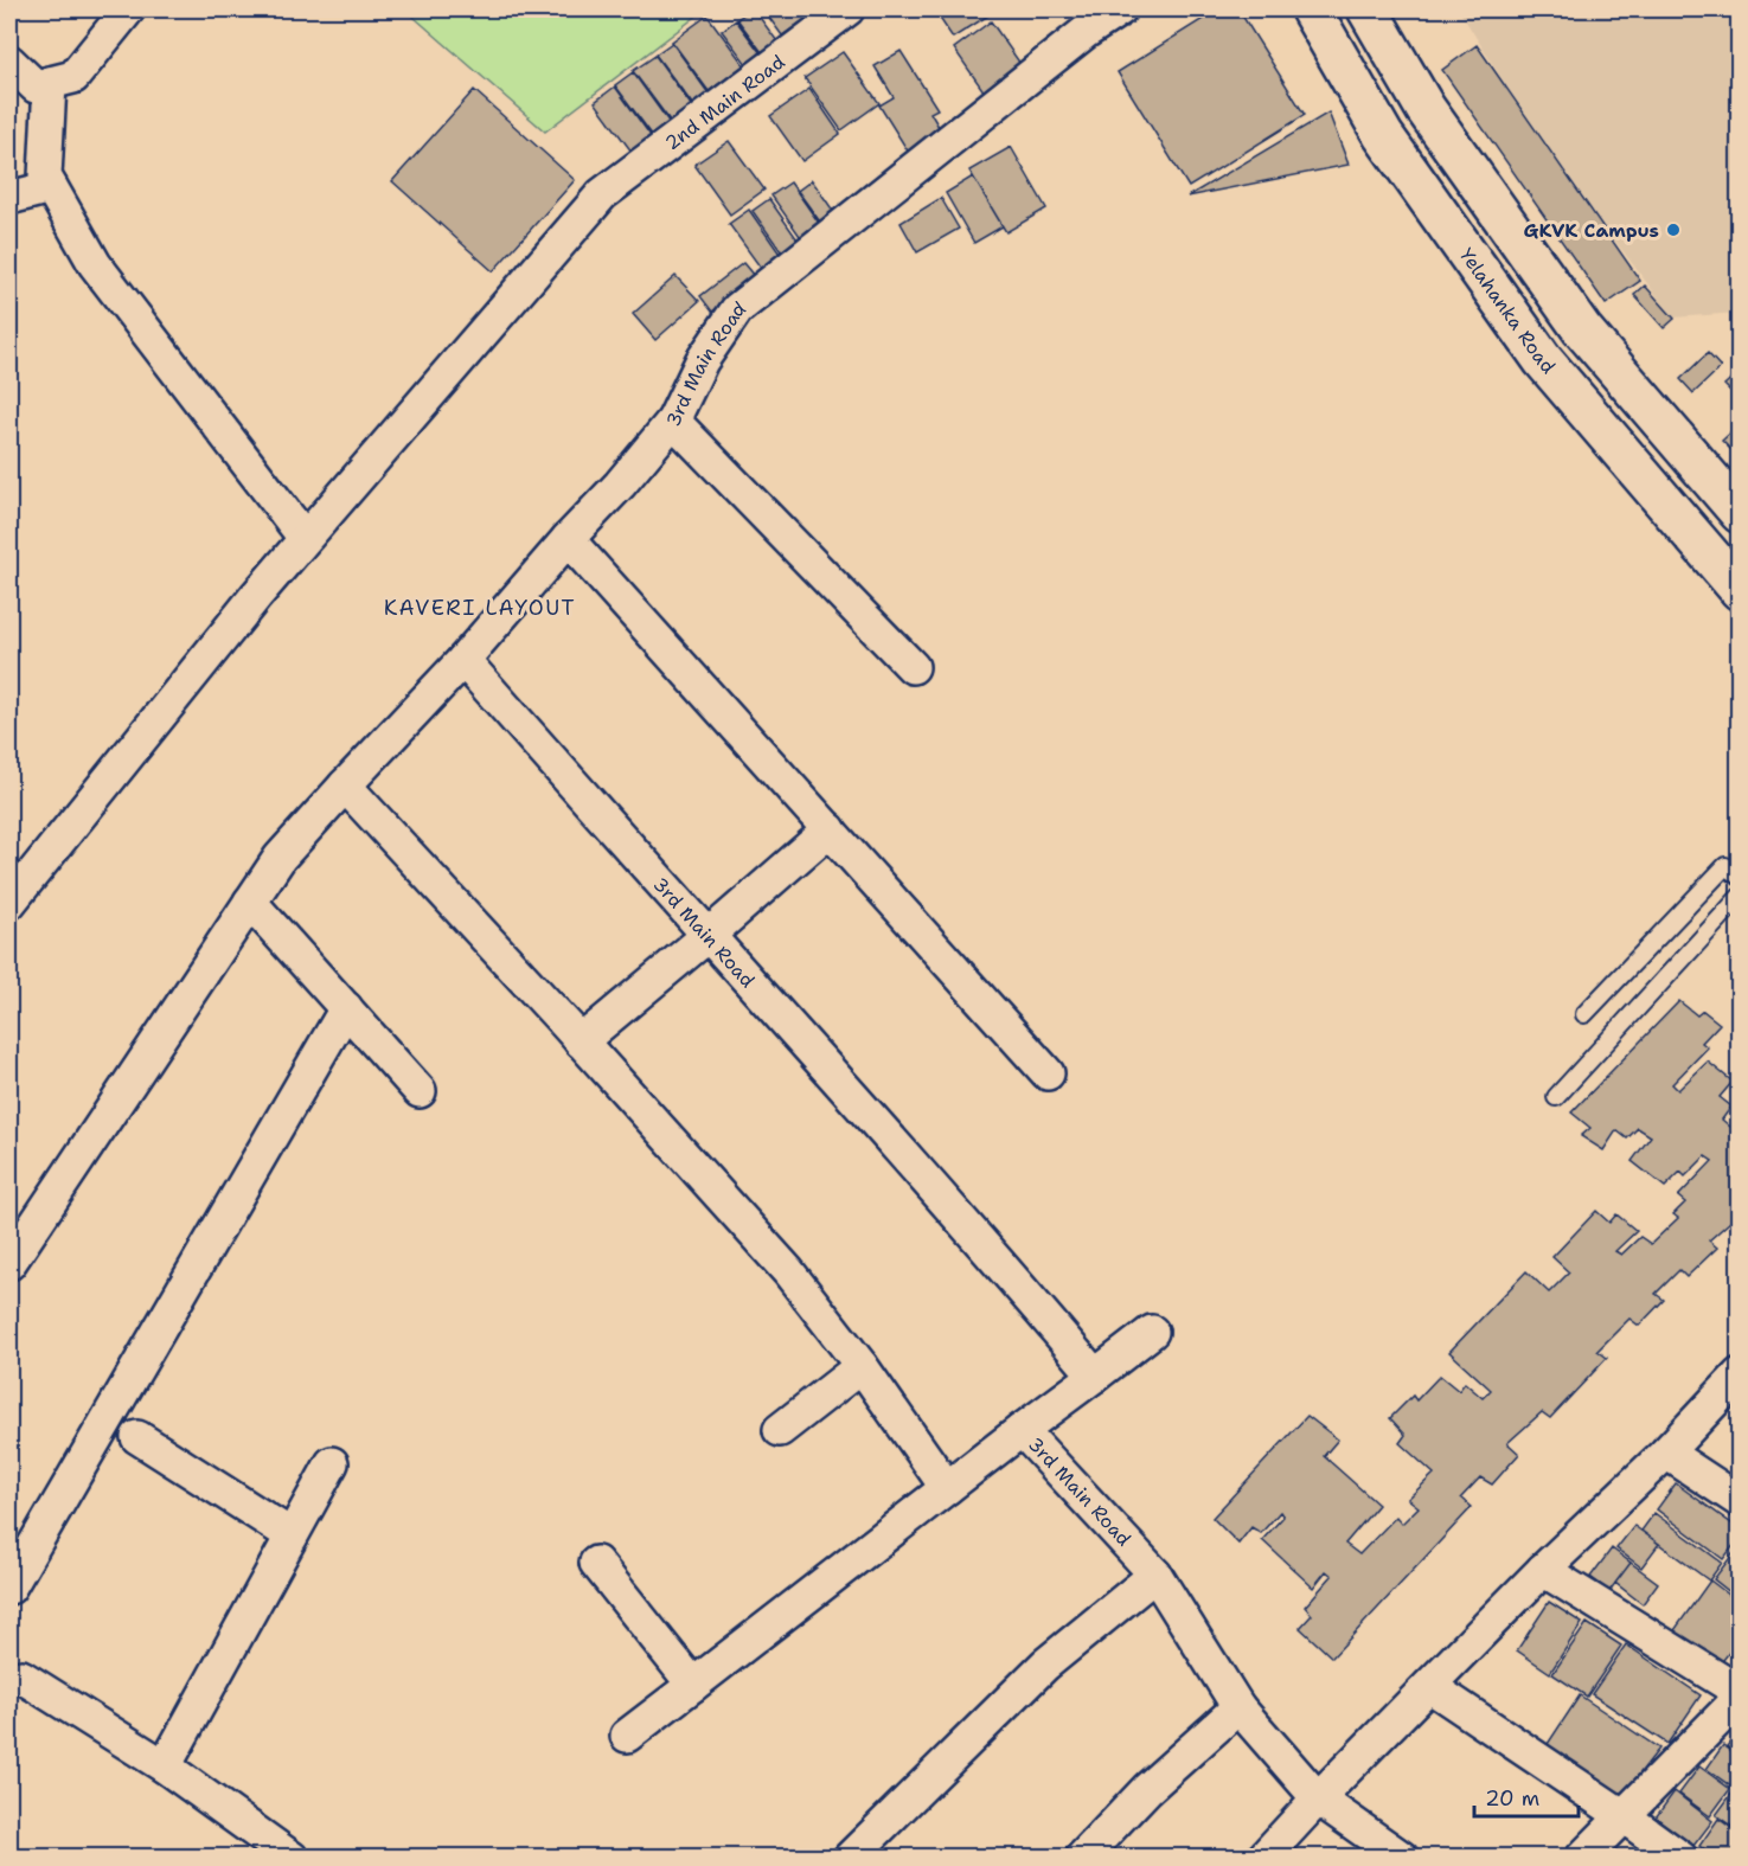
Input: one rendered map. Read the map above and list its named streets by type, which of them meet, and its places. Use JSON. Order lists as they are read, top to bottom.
{
  "streets": {
    "main road": ["Yelahanka Road"],
    "street": ["2nd Main Road", "3rd Main Road"]
  },
  "districts": ["KAVERI LAYOUT"],
  "places": ["GKVK Campus"],
  "scale_bar": "20 m"
}
